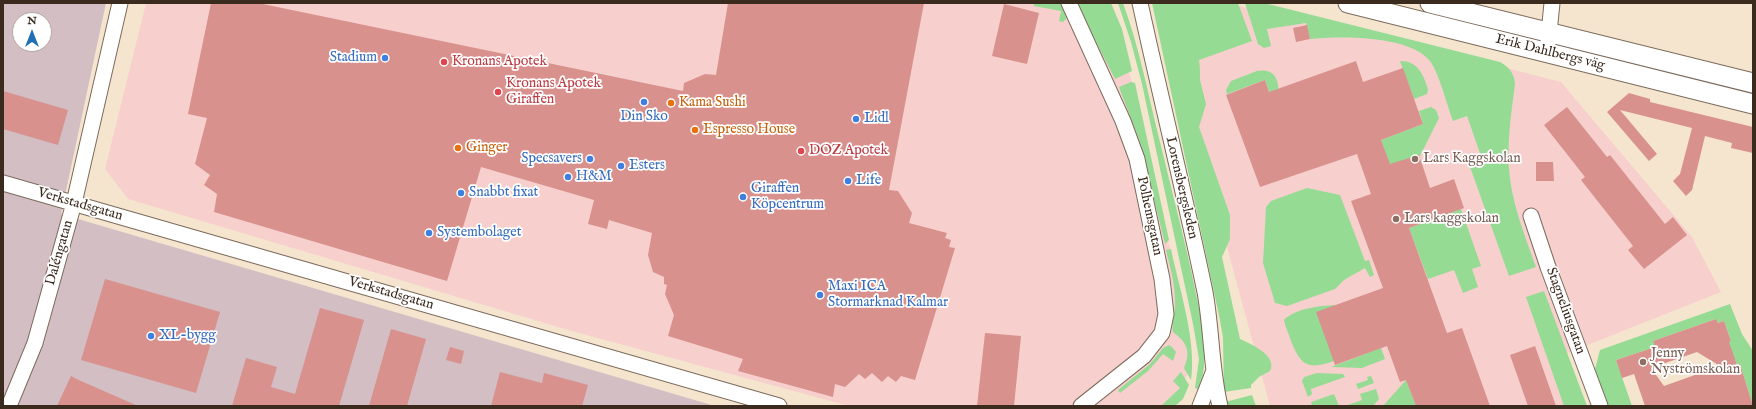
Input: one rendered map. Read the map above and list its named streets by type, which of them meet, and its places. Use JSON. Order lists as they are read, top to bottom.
{
  "streets": {
    "main road": ["Erik Dahlbergs väg"],
    "street": [
      "Lorensbergsleden",
      "Verkstadsgatan",
      "Polhemsgatan",
      "Daléngatan",
      "Stagneliusgatan"
    ]
  },
  "crossings": [
    ["Verkstadsgatan", "Daléngatan"]
  ],
  "places": [
    "Stadium",
    "Kronans Apotek",
    "Kronans Apotek Giraffen",
    "Din Sko",
    "Kama Sushi",
    "Lidl",
    "Espresso House",
    "Ginger",
    "DOZ Apotek",
    "Specsavers",
    "Lars Kaggskolan",
    "Esters",
    "H&M",
    "Life",
    "Snabbt fixat",
    "Giraffen Köpcentrum",
    "Lars kaggskolan",
    "Systembolaget",
    "Maxi ICA Stormarknad Kalmar",
    "XL-bygg",
    "Jenny Nyströmskolan"
  ],
  "north": "top"
}
